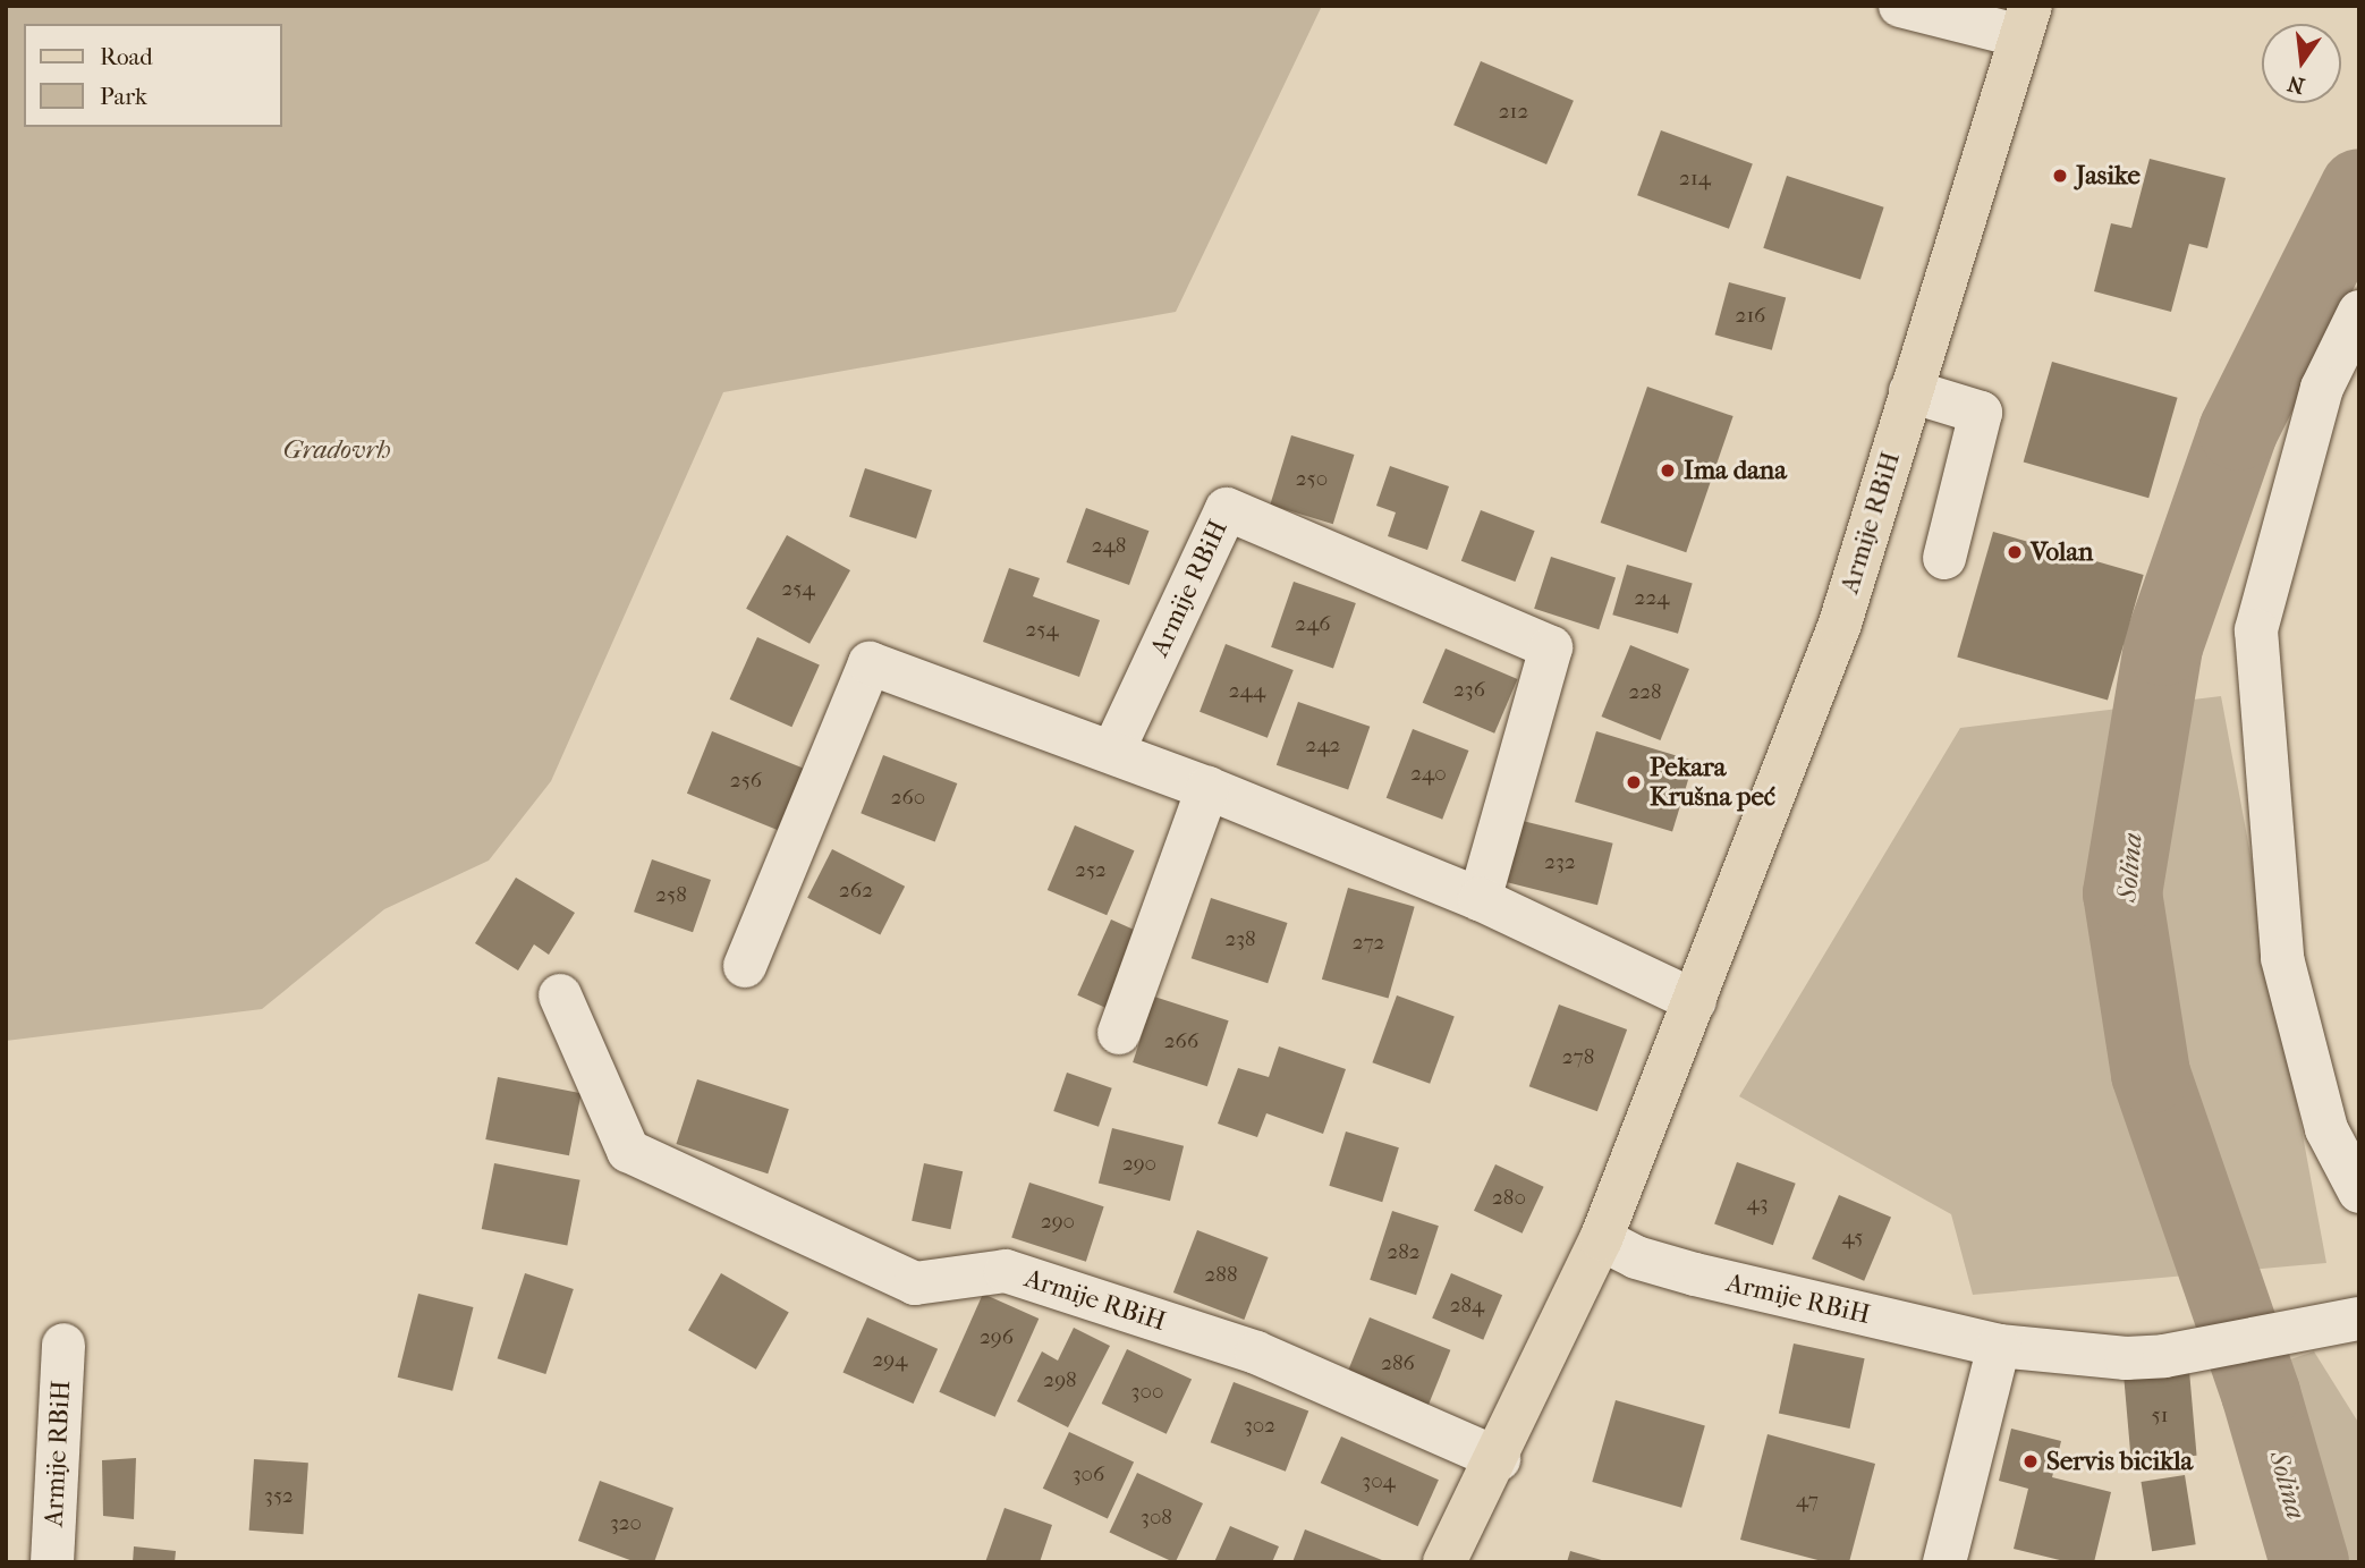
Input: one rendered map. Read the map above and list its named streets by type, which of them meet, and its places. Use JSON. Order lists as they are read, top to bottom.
{
  "streets": {
    "main road": ["Armije RBiH"]
  },
  "water": ["Solina"],
  "parks": ["Gradovrh"],
  "places": [
    "Jasike",
    "Ima dana",
    "Volan",
    "Pekara Krušna peć",
    "Servis bicikla"
  ],
  "house_numbers": [
    "212",
    "214",
    "216",
    "250",
    "248",
    "254",
    "224",
    "246",
    "254",
    "236",
    "244",
    "228",
    "242",
    "240",
    "256",
    "260",
    "232",
    "252",
    "262",
    "258",
    "238",
    "272",
    "266",
    "278",
    "290",
    "280",
    "43",
    "290",
    "45",
    "282",
    "288",
    "284",
    "296",
    "294",
    "286",
    "298",
    "300",
    "51",
    "302",
    "306",
    "304",
    "352",
    "47",
    "308",
    "320"
  ],
  "legend": ["Road", "Park"],
  "north": "bottom"
}
